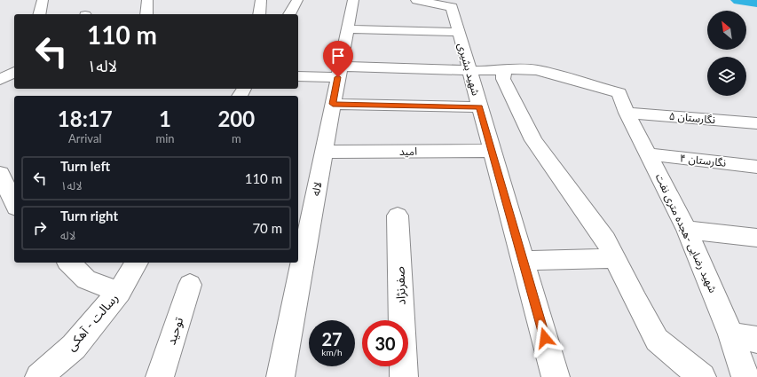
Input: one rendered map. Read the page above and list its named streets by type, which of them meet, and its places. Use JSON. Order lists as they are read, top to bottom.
{
  "streets": {
    "street": [
      "شهید بشیری",
      "نگارستان ۵",
      "امید",
      "نگارستان ۴",
      "لاله",
      "شهید رضایی -هجده متری نفت",
      "صفرنژاد",
      "رسالت - آهکی",
      "توحید"
    ]
  },
  "crossings": [
    ["شهید بشیری", "نگارستان ۵"],
    ["شهید بشیری", "امید"],
    ["نگارستان ۵", "لاله"],
    ["نگارستان ۵", "شهید رضایی -هجده متری نفت"],
    ["امید", "لاله"],
    ["نگارستان ۴", "شهید رضایی -هجده متری نفت"]
  ],
  "north": "top left",
  "page": {
    "turn": ["110 m", "لاله۱"],
    "eta": [
      "18:17",
      "Arrival",
      "1",
      "min",
      "200",
      "m"
    ],
    "list": [
      {
        "name": "Turn left",
        "note": "لاله۱",
        "value": "110 m"
      },
      {
        "name": "Turn right",
        "note": "لاله",
        "value": "70 m"
      }
    ],
    "speed": "27 km/h",
    "limit": "30"
  }
}
